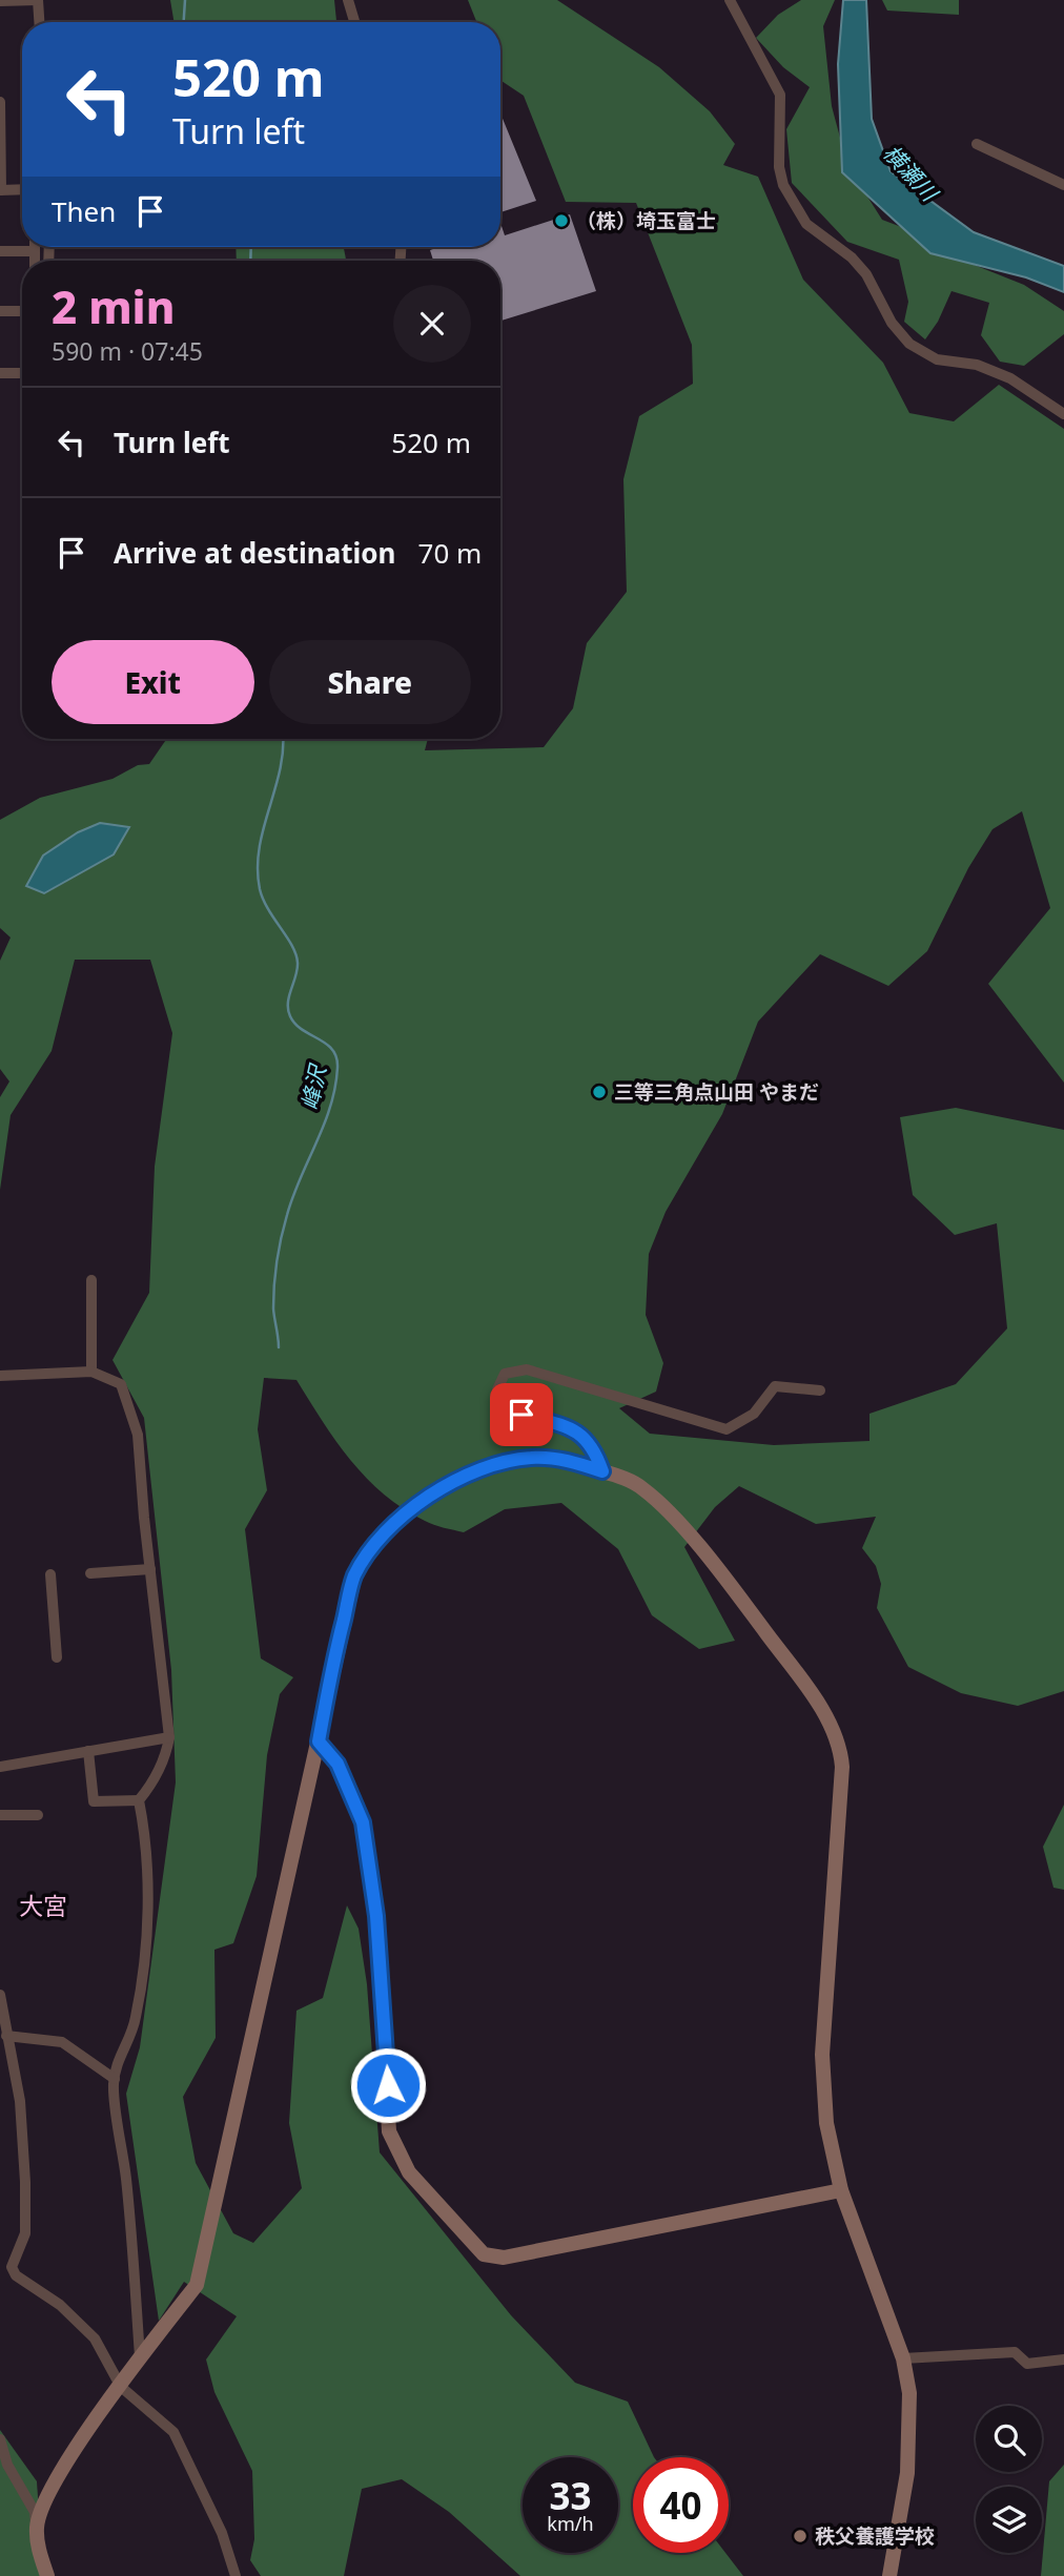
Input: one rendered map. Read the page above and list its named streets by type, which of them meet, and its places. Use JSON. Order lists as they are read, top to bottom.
{
  "districts": ["大宮"],
  "water": ["横瀬川", "峰沢"],
  "places": ["（株）埼玉富士", "三等三角点山田 やまだ", "秩父養護学校"],
  "page": {
    "turn": ["520 m", "Turn left"],
    "then": "Then",
    "heading": ["2 min", "590 m · 07:45"],
    "list": [
      {
        "name": "Turn left",
        "value": "520 m"
      },
      {
        "name": "Arrive at destination",
        "value": "70 m"
      }
    ],
    "buttons": ["Exit", "Share"],
    "speed": "33 km/h",
    "limit": "40"
  }
}
